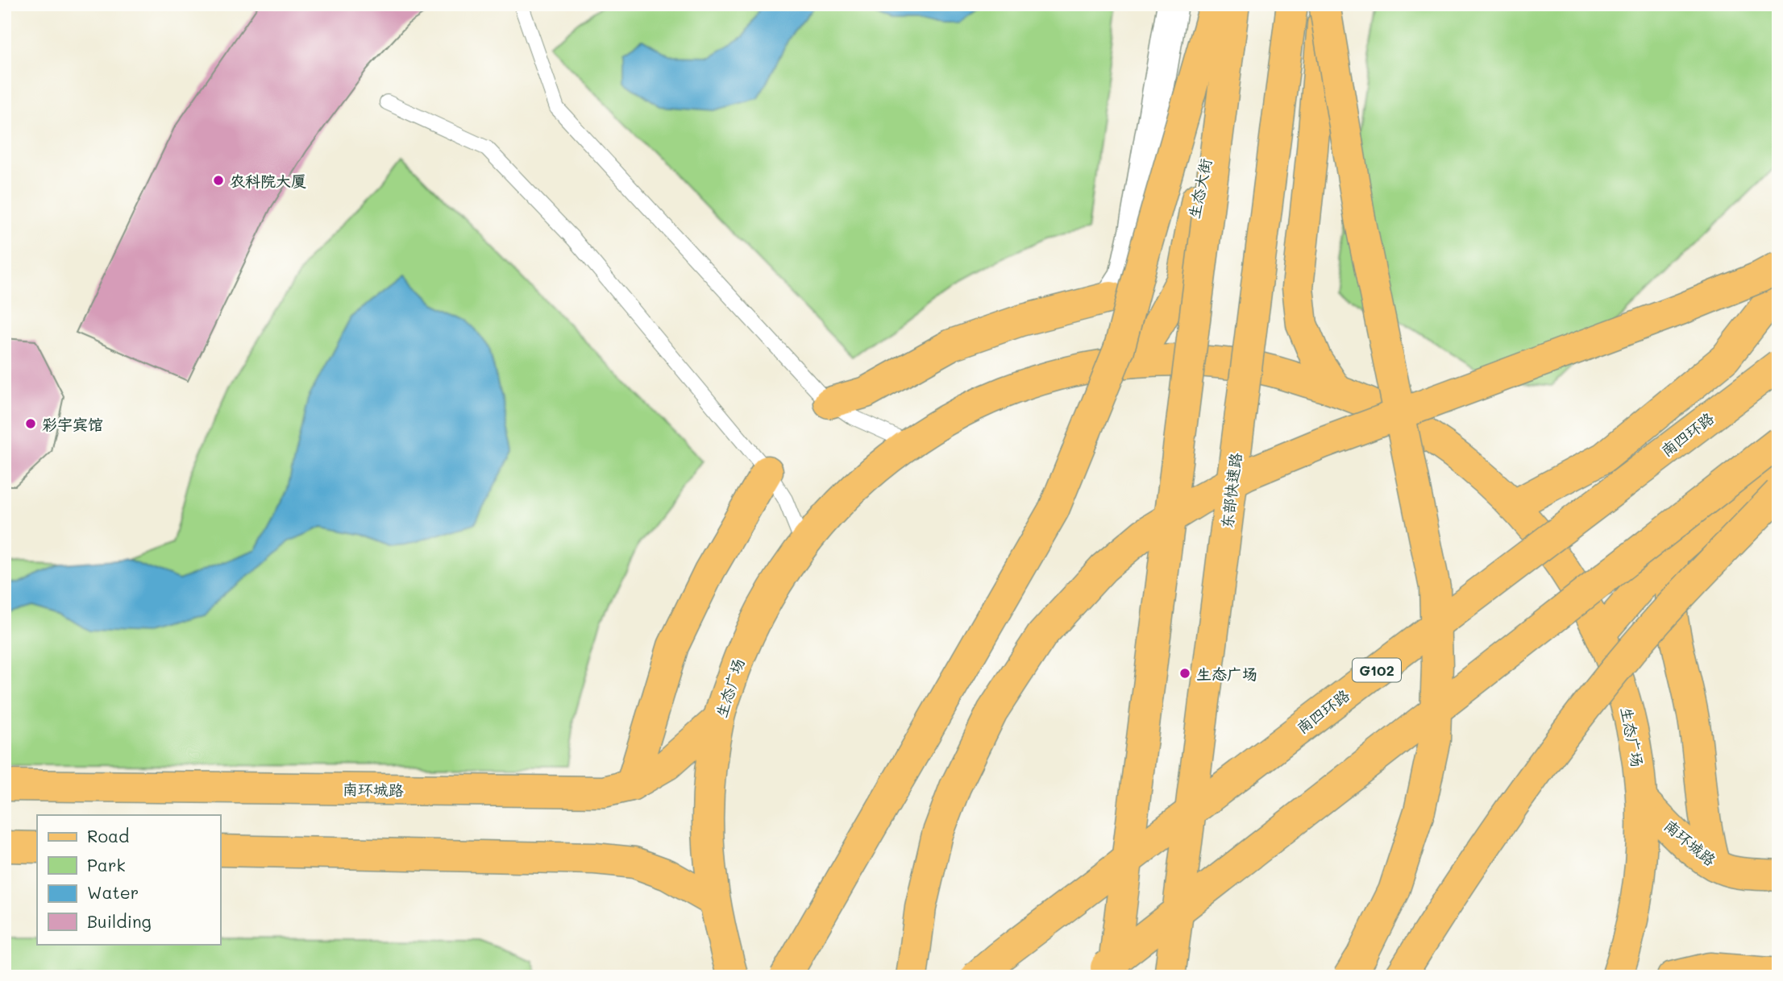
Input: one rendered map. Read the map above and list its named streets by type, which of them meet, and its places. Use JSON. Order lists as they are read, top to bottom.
{
  "streets": {
    "main road": [
      "生态大街",
      "南四环路",
      "东部快速路",
      "G102",
      "生态广场",
      "南环城路"
    ]
  },
  "crossings": [
    ["生态大街", "生态广场"],
    ["生态广场", "南环城路"]
  ],
  "places": ["农科院大厦", "彩宇宾馆", "生态广场"],
  "legend": [
    "Road",
    "Park",
    "Water",
    "Building"
  ]
}
